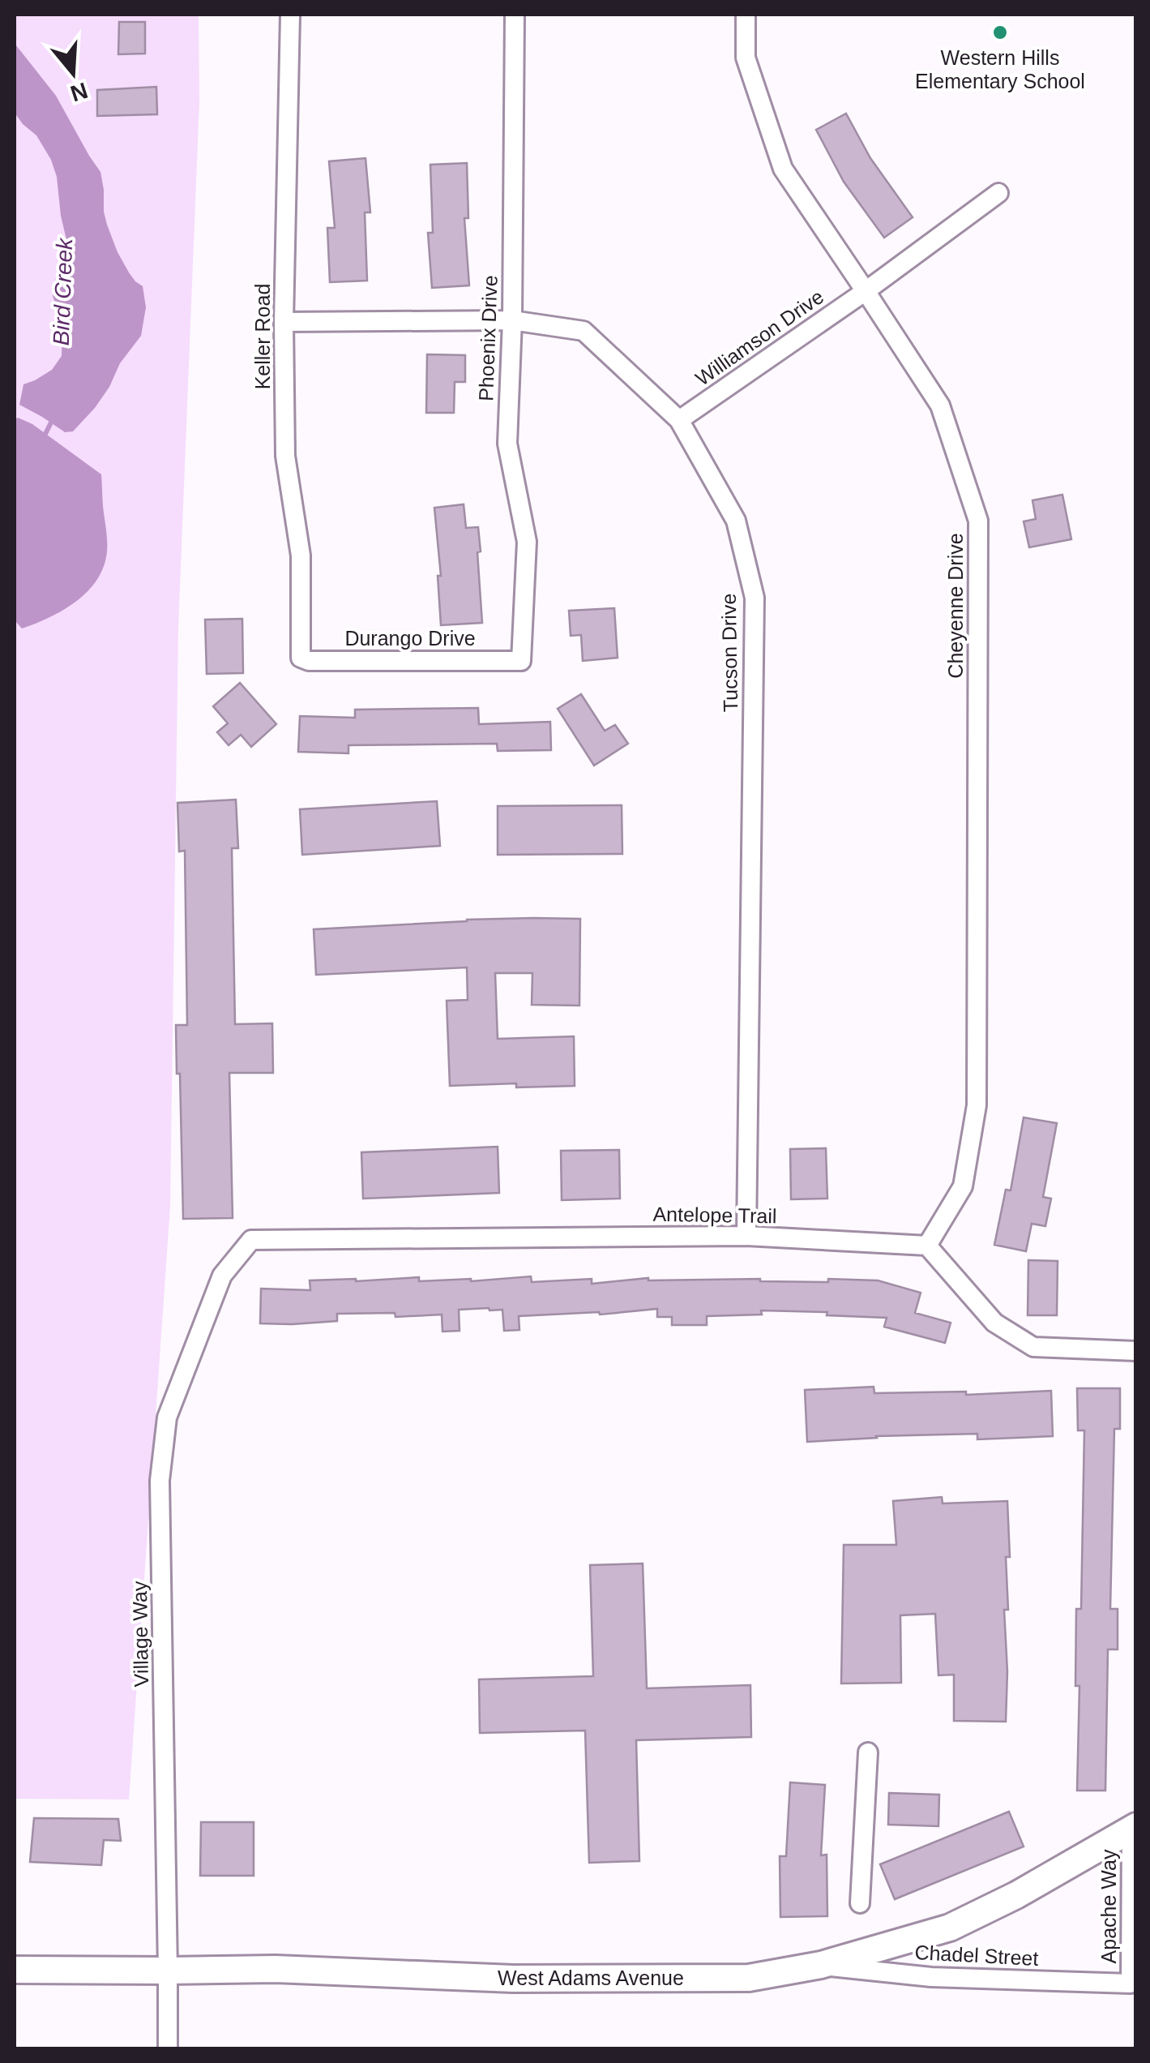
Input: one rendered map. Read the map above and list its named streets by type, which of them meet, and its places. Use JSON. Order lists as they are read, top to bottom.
{
  "streets": {
    "main road": ["West Adams Avenue"],
    "street": [
      "Keller Road",
      "Williamson Drive",
      "Phoenix Drive",
      "Cheyenne Drive",
      "Durango Drive",
      "Tucson Drive",
      "Antelope Trail",
      "Village Way",
      "Apache Way",
      "Chadel Street"
    ]
  },
  "crossings": [
    ["Keller Road", "Durango Drive"],
    ["Keller Road", "Tucson Drive"],
    ["Williamson Drive", "Cheyenne Drive"],
    ["Williamson Drive", "Tucson Drive"],
    ["Phoenix Drive", "Durango Drive"],
    ["Phoenix Drive", "Tucson Drive"],
    ["Cheyenne Drive", "Antelope Trail"],
    ["Tucson Drive", "Antelope Trail"],
    ["Antelope Trail", "Village Way"],
    ["Village Way", "West Adams Avenue"],
    ["Apache Way", "Chadel Street"],
    ["Apache Way", "West Adams Avenue"],
    ["Chadel Street", "West Adams Avenue"]
  ],
  "water": ["Bird Creek"],
  "places": ["Western Hills Elementary School"],
  "north": "bottom"
}
